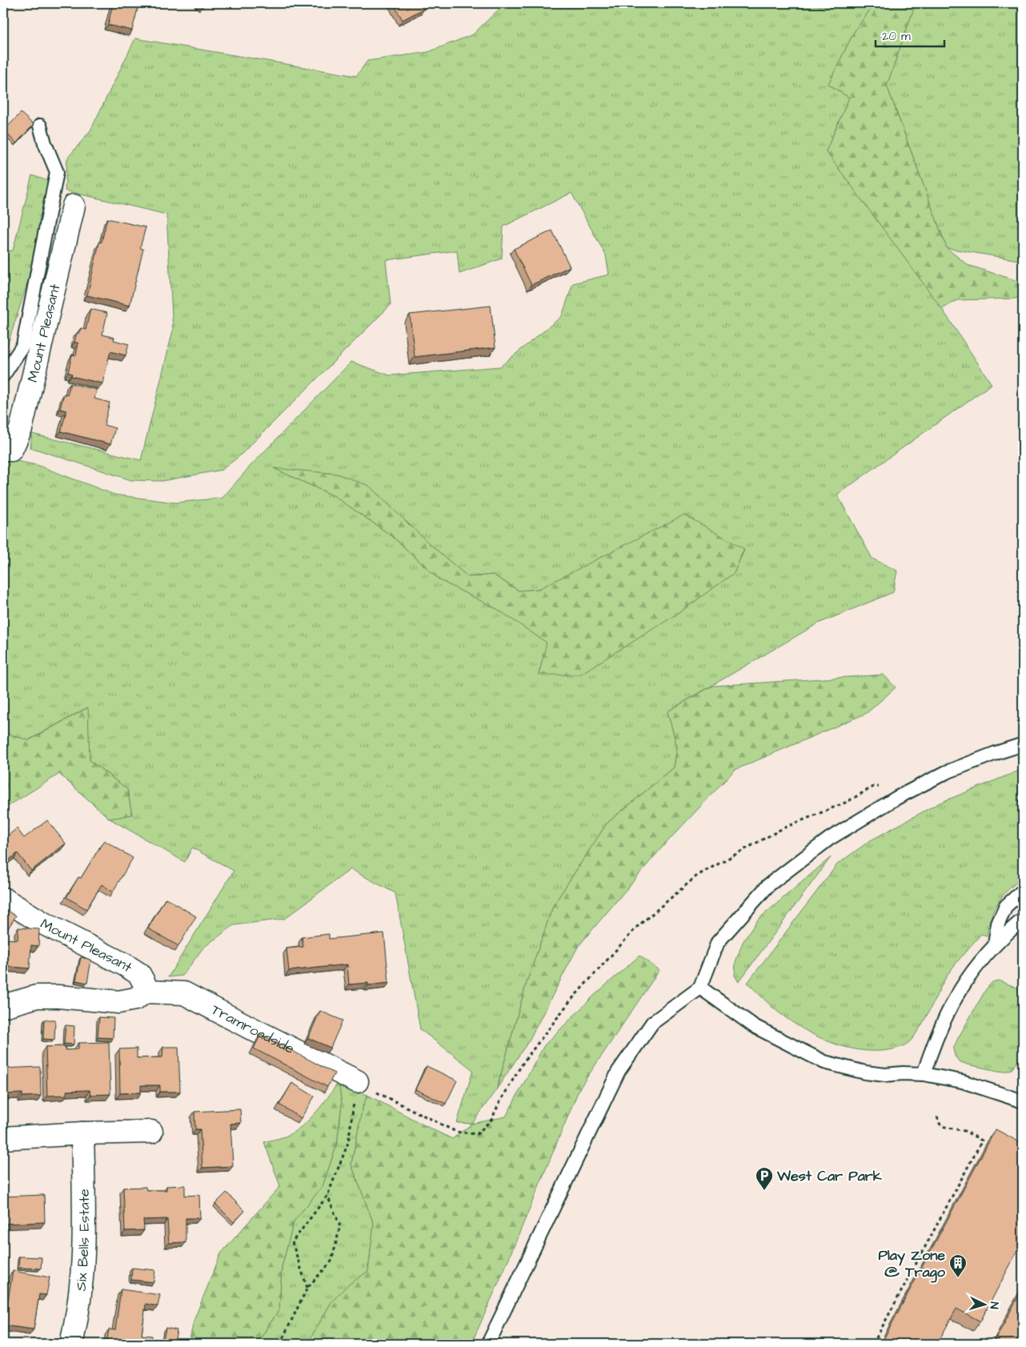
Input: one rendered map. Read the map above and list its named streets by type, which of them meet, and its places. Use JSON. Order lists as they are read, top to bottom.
{
  "streets": {
    "street": ["Mount Pleasant", "Tramroadside", "Six Bells Estate"]
  },
  "crossings": [
    ["Mount Pleasant", "Tramroadside"]
  ],
  "places": {
    "parking": ["West Car Park"],
    "building": ["Play Zone @ Trago"]
  },
  "scale_bar": "20 m",
  "north": "right"
}
